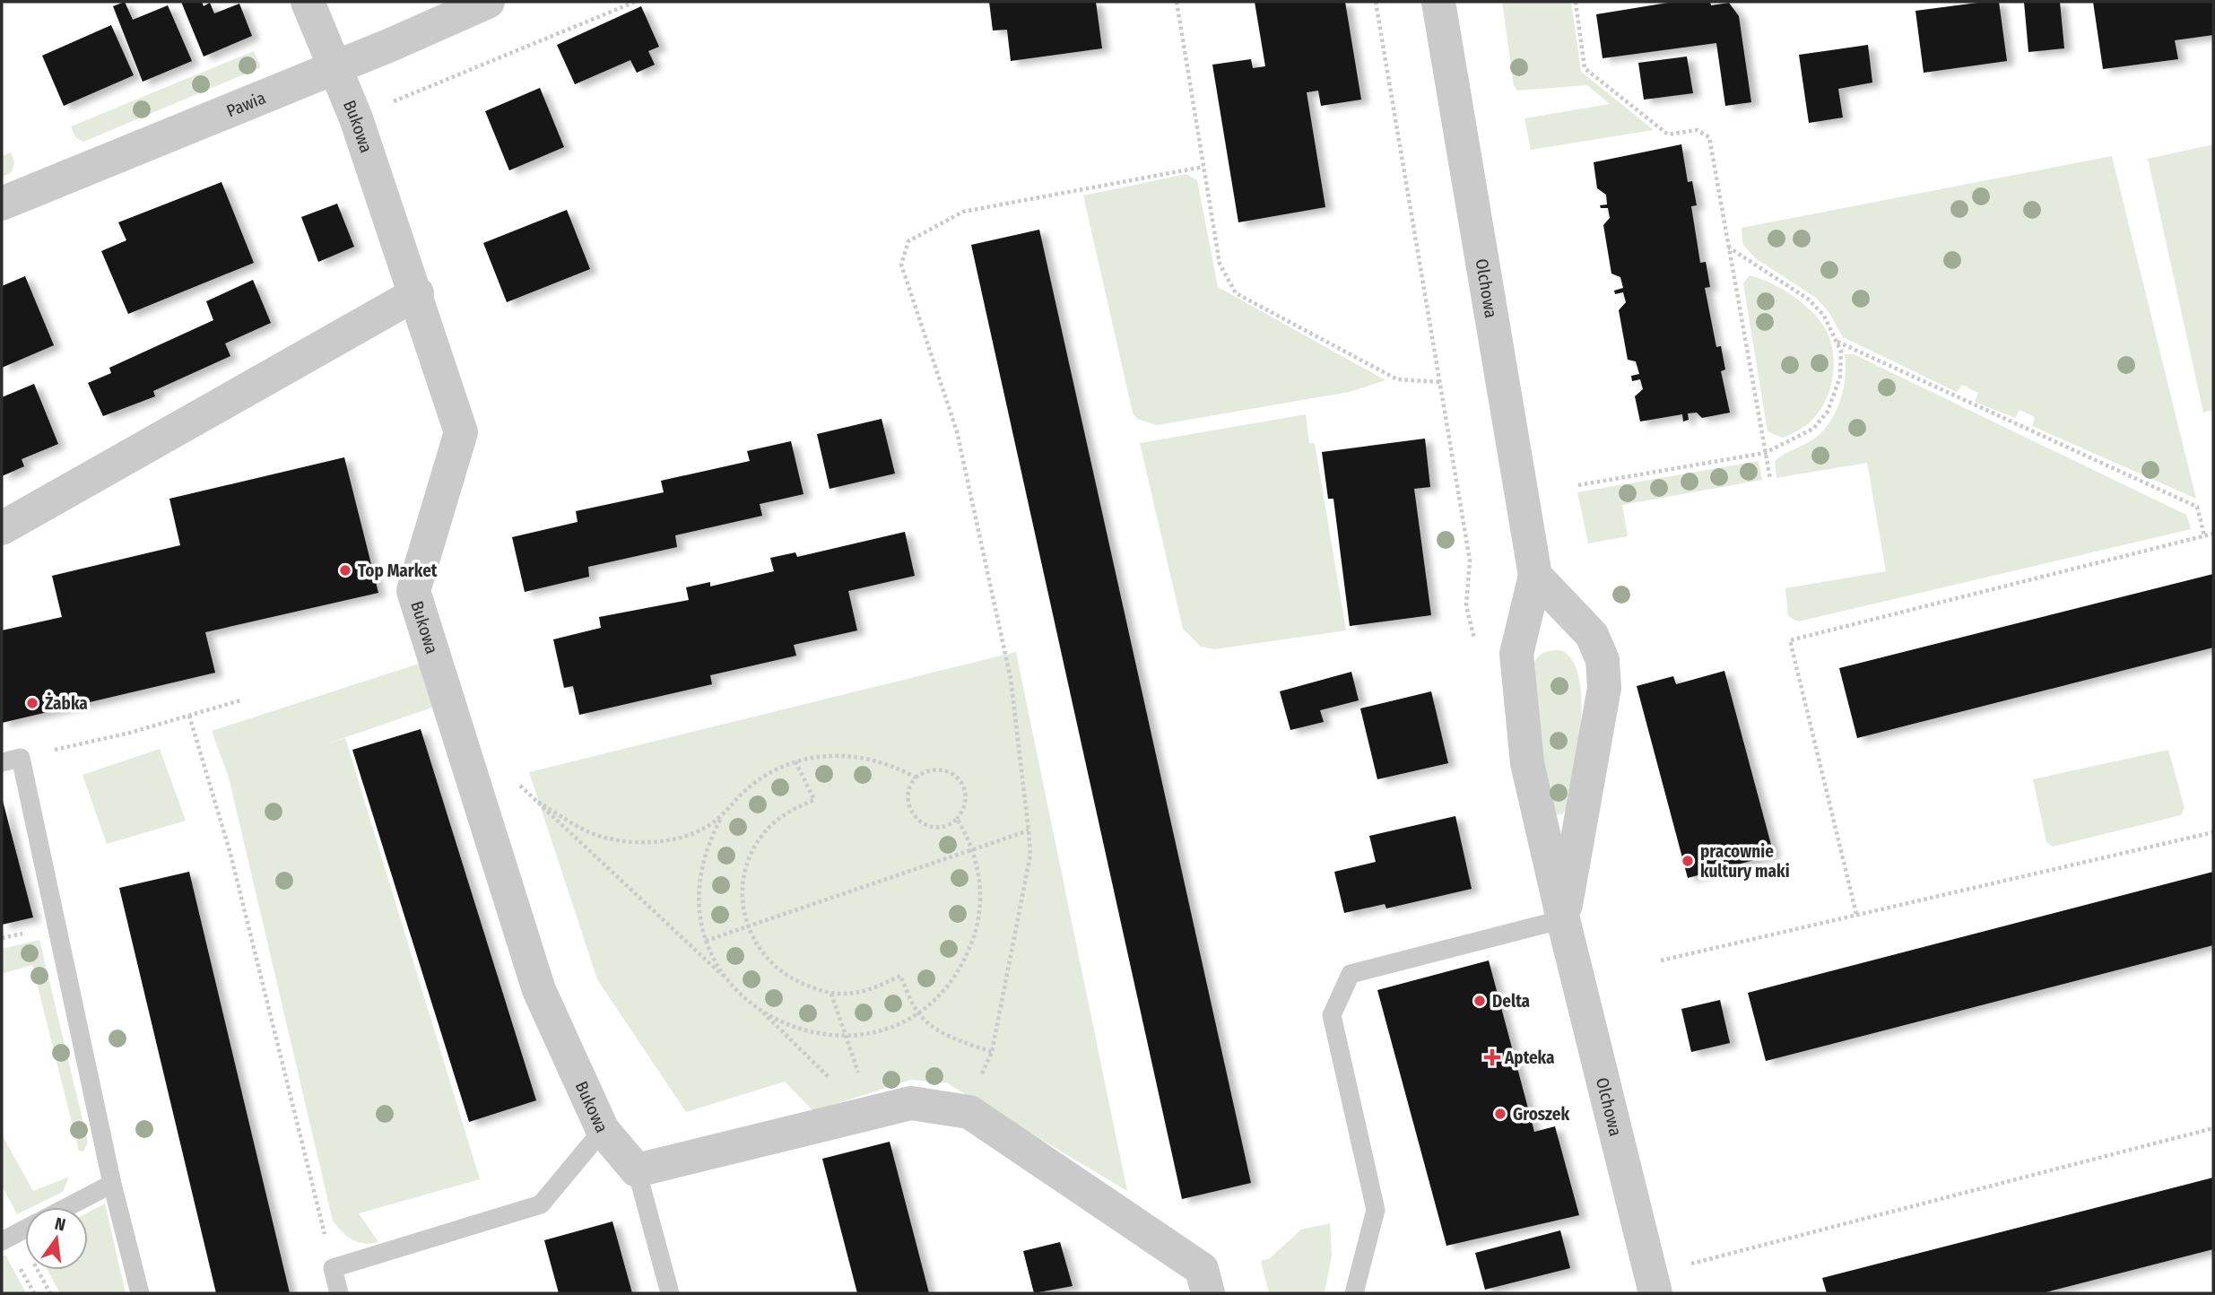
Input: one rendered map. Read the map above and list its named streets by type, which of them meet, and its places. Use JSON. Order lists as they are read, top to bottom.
{
  "streets": {
    "street": ["Pawia", "Bukowa", "Olchowa"]
  },
  "crossings": [
    ["Pawia", "Bukowa"]
  ],
  "places": {
    "other": [
      "Top Market",
      "Żabka",
      "pracownie kultury maki",
      "Delta",
      "Groszek"
    ],
    "health": ["Apteka"]
  },
  "north": "top"
}
